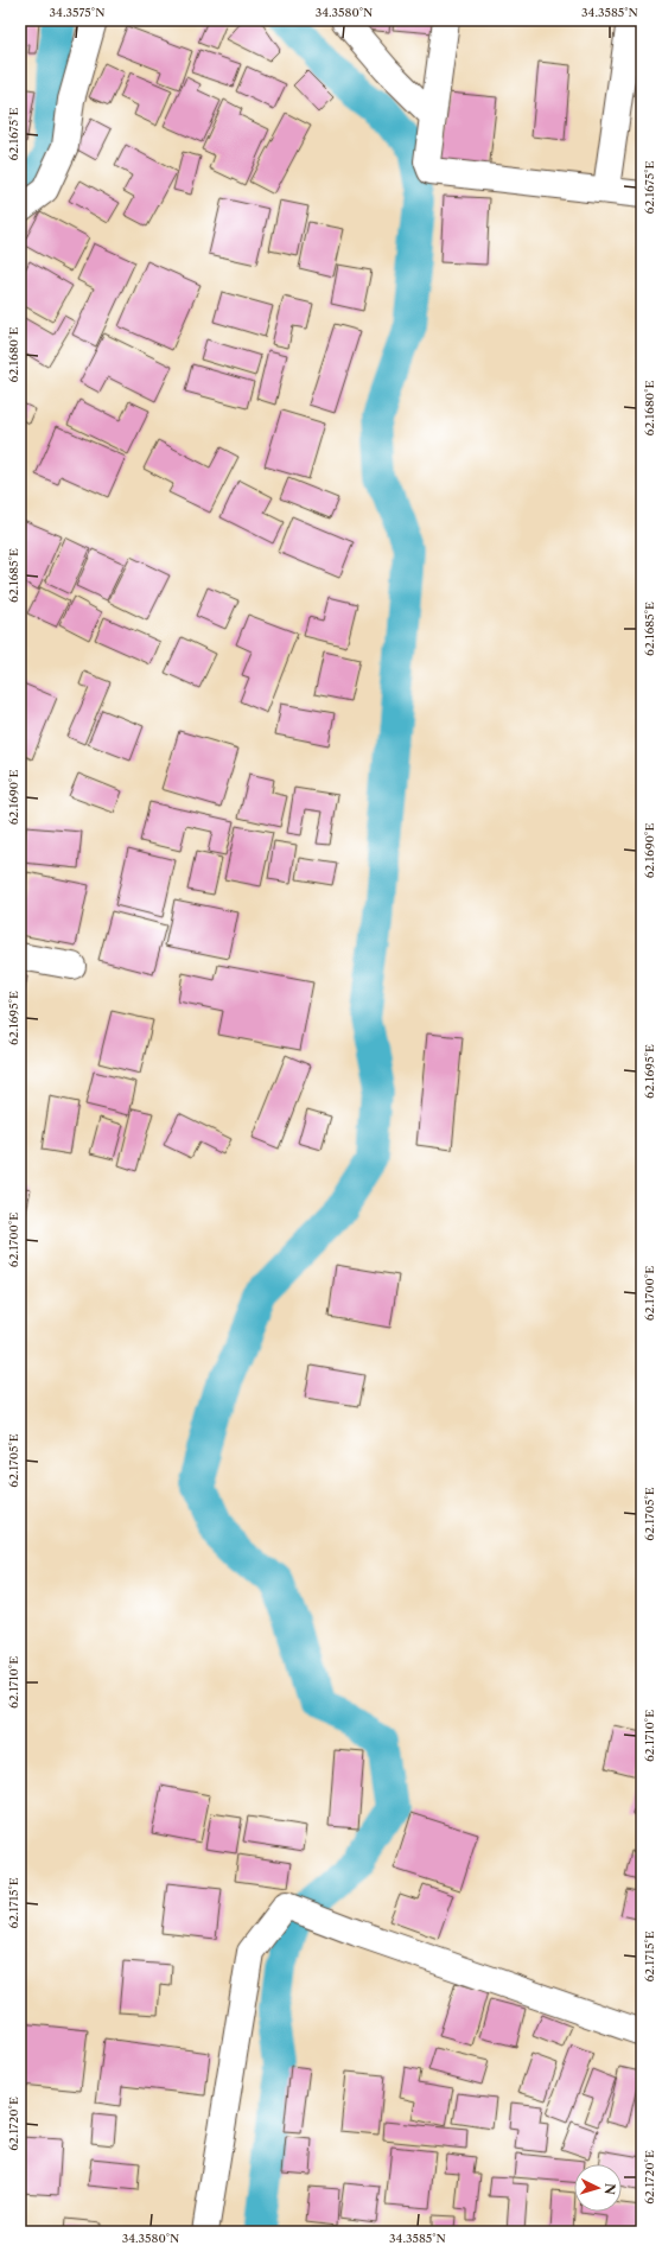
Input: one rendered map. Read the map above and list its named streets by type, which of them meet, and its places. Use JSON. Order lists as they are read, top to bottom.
{
  "north": "right",
  "coordinates": [
    "34.3575°N",
    "34.3580°N",
    "34.3585°N",
    "62.1675°E",
    "62.1680°E",
    "62.1685°E",
    "62.1690°E",
    "62.1695°E",
    "62.1700°E",
    "62.1705°E",
    "62.1710°E",
    "62.1715°E",
    "62.1720°E"
  ]
}
